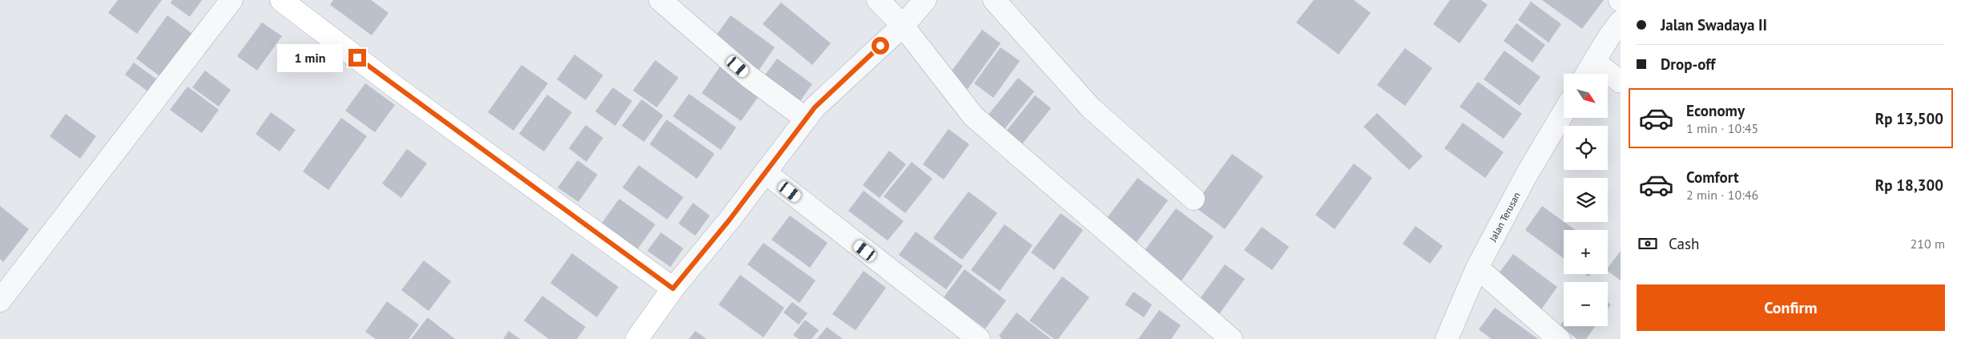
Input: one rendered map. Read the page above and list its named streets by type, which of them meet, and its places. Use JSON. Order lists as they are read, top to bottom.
{
  "streets": {
    "street": ["Jalan Terusan"]
  },
  "north": "bottom right",
  "page": {
    "banner": ["Jalan Swadaya II", "Drop-off"],
    "bubble": "1 min",
    "map_buttons": ["+", "−"],
    "list": [
      {
        "name": "Economy",
        "note": "1 min · 10:45",
        "value": "Rp 13,500"
      },
      {
        "name": "Comfort",
        "note": "2 min · 10:46",
        "value": "Rp 18,300"
      }
    ],
    "pay": ["Cash", "210 m"],
    "buttons": "Confirm"
  }
}
